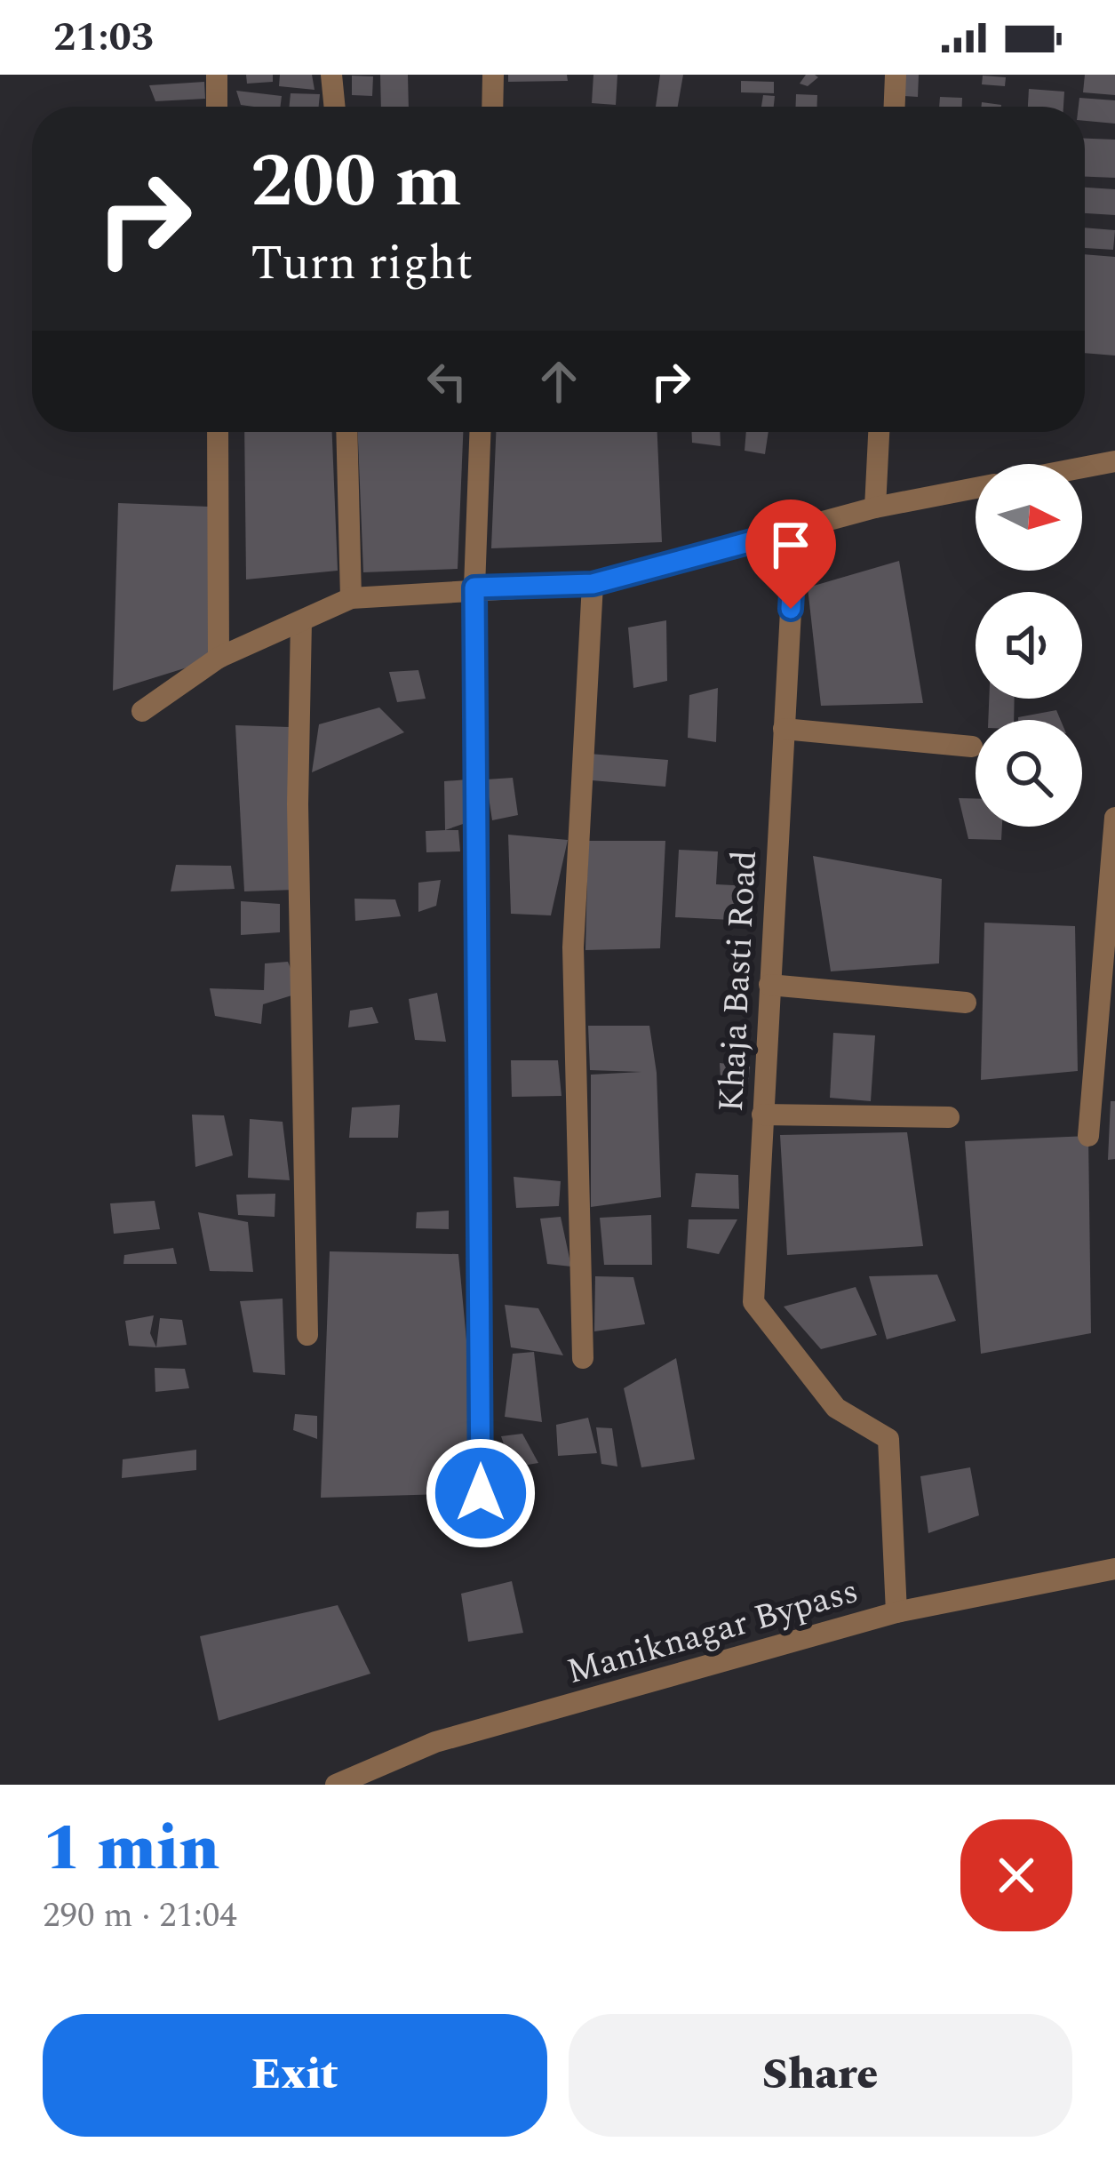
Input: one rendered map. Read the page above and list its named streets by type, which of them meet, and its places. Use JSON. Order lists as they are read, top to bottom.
{
  "streets": {
    "street": ["Khaja Basti Road", "Maniknagar Bypass"]
  },
  "crossings": [
    ["Khaja Basti Road", "Maniknagar Bypass"]
  ],
  "north": "right",
  "page": {
    "status": "21:03",
    "turn": ["200 m", "Turn right"],
    "heading": ["1 min", "290 m · 21:04"],
    "buttons": ["Exit", "Share"]
  }
}
